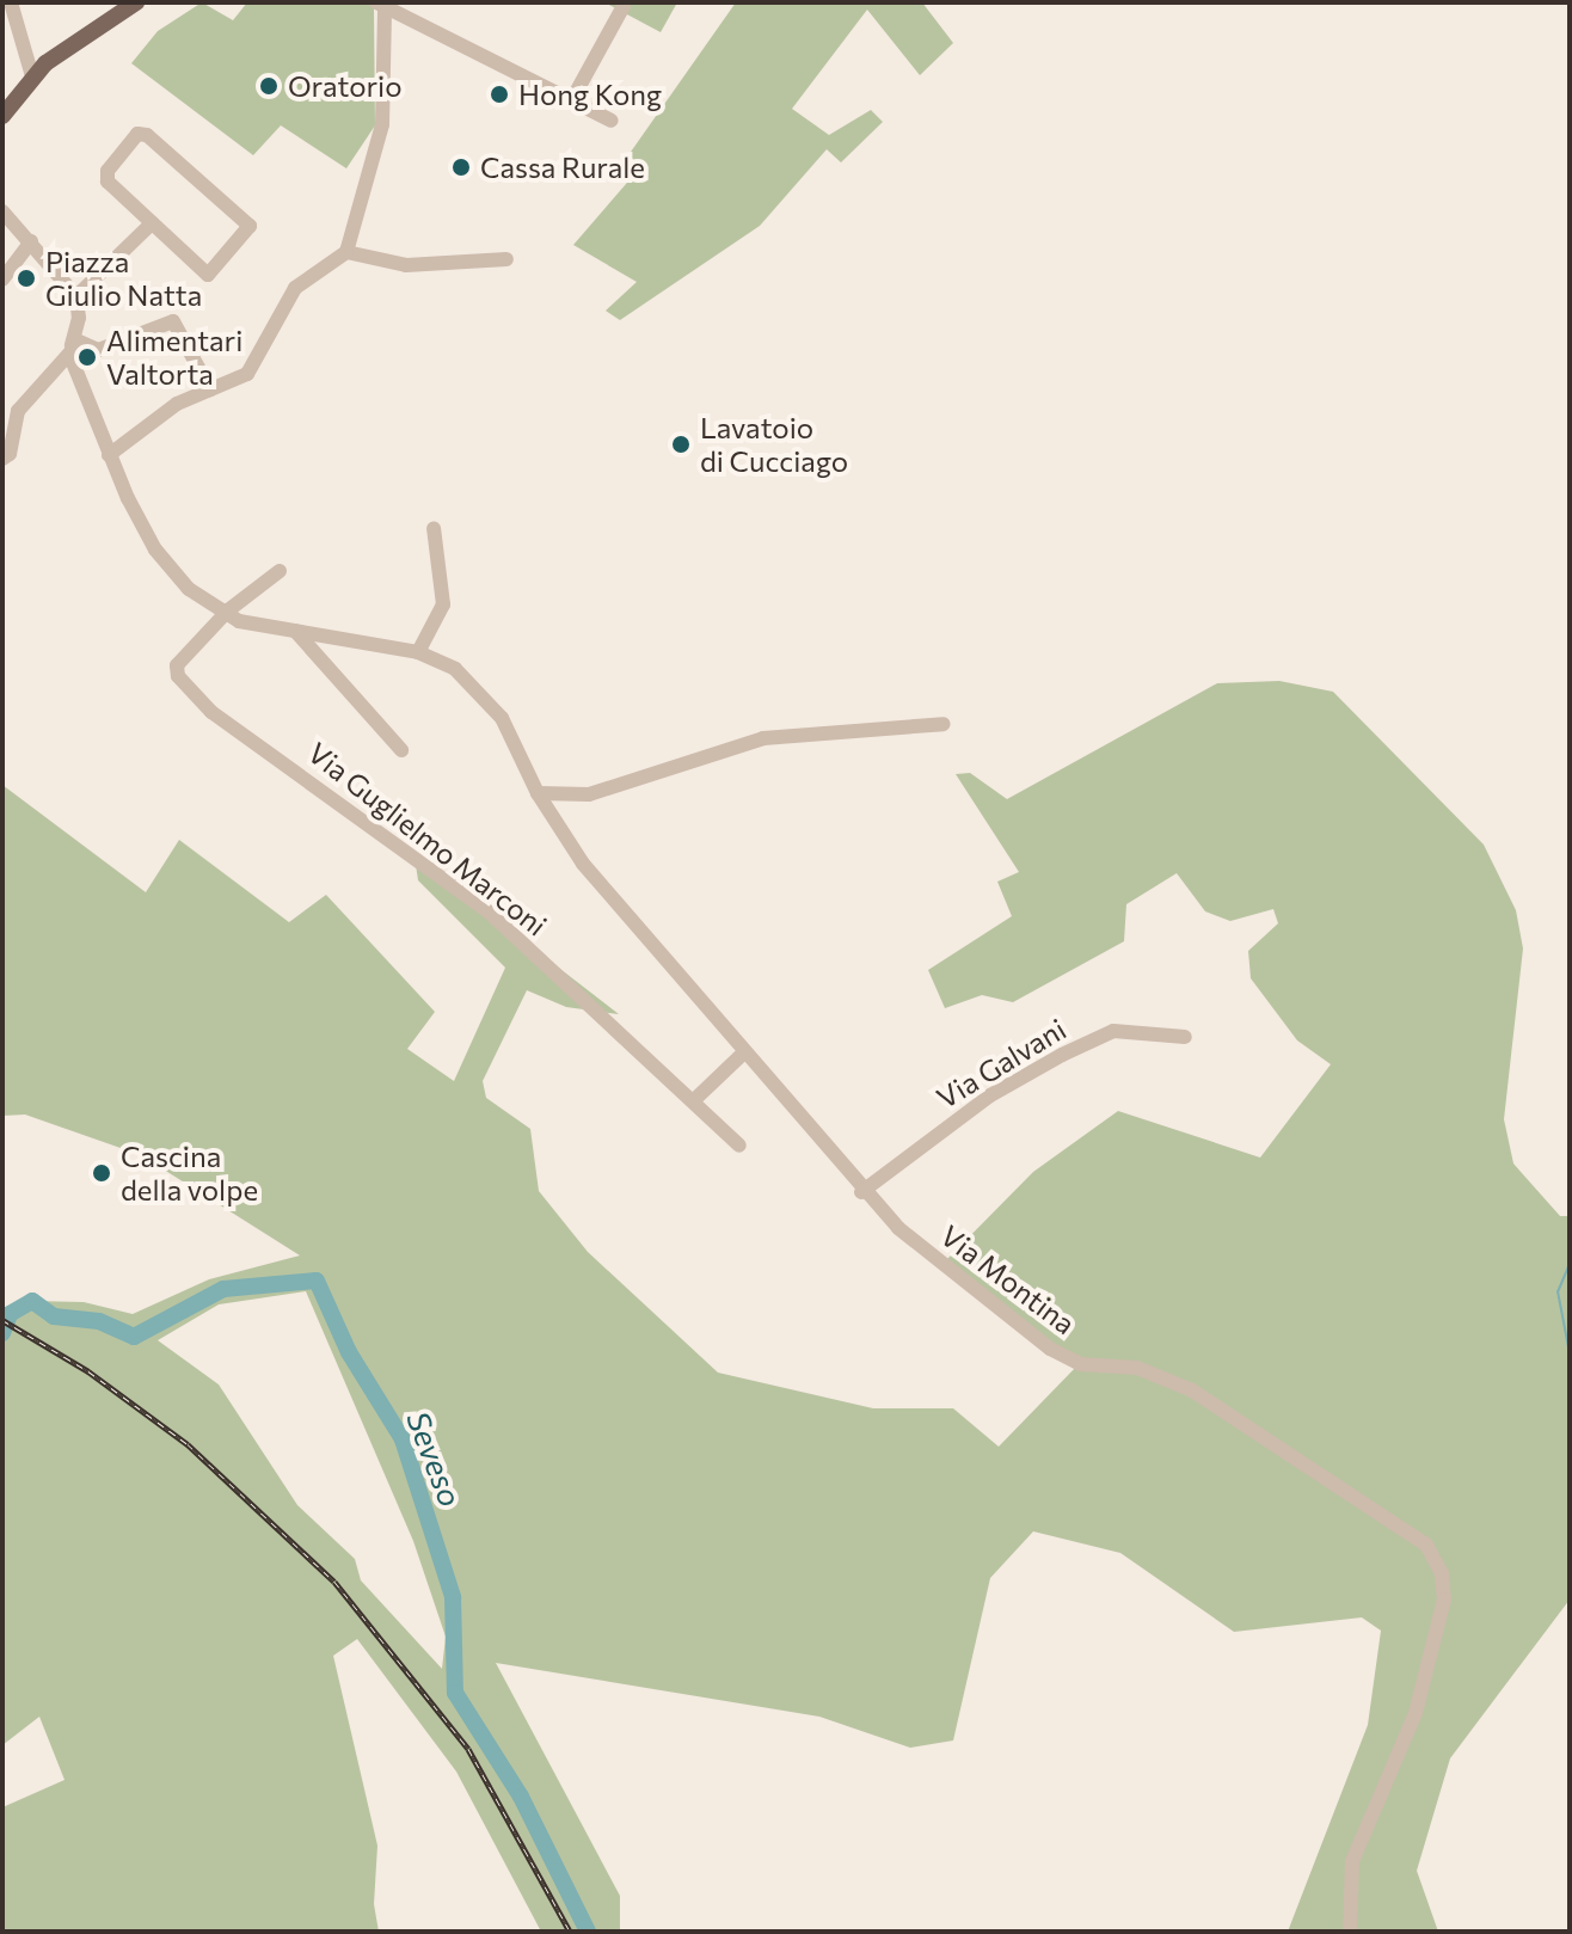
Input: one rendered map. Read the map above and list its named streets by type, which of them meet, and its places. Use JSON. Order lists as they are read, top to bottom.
{
  "streets": {
    "street": ["Via Guglielmo Marconi", "Via Galvani", "Via Montina"]
  },
  "crossings": [
    ["Via Guglielmo Marconi", "Via Montina"],
    ["Via Galvani", "Via Montina"]
  ],
  "water": ["Seveso"],
  "places": [
    "Oratorio",
    "Hong Kong",
    "Cassa Rurale",
    "Piazza Giulio Natta",
    "Alimentari Valtorta",
    "Lavatoio di Cucciago",
    "Cascina della volpe"
  ]
}
